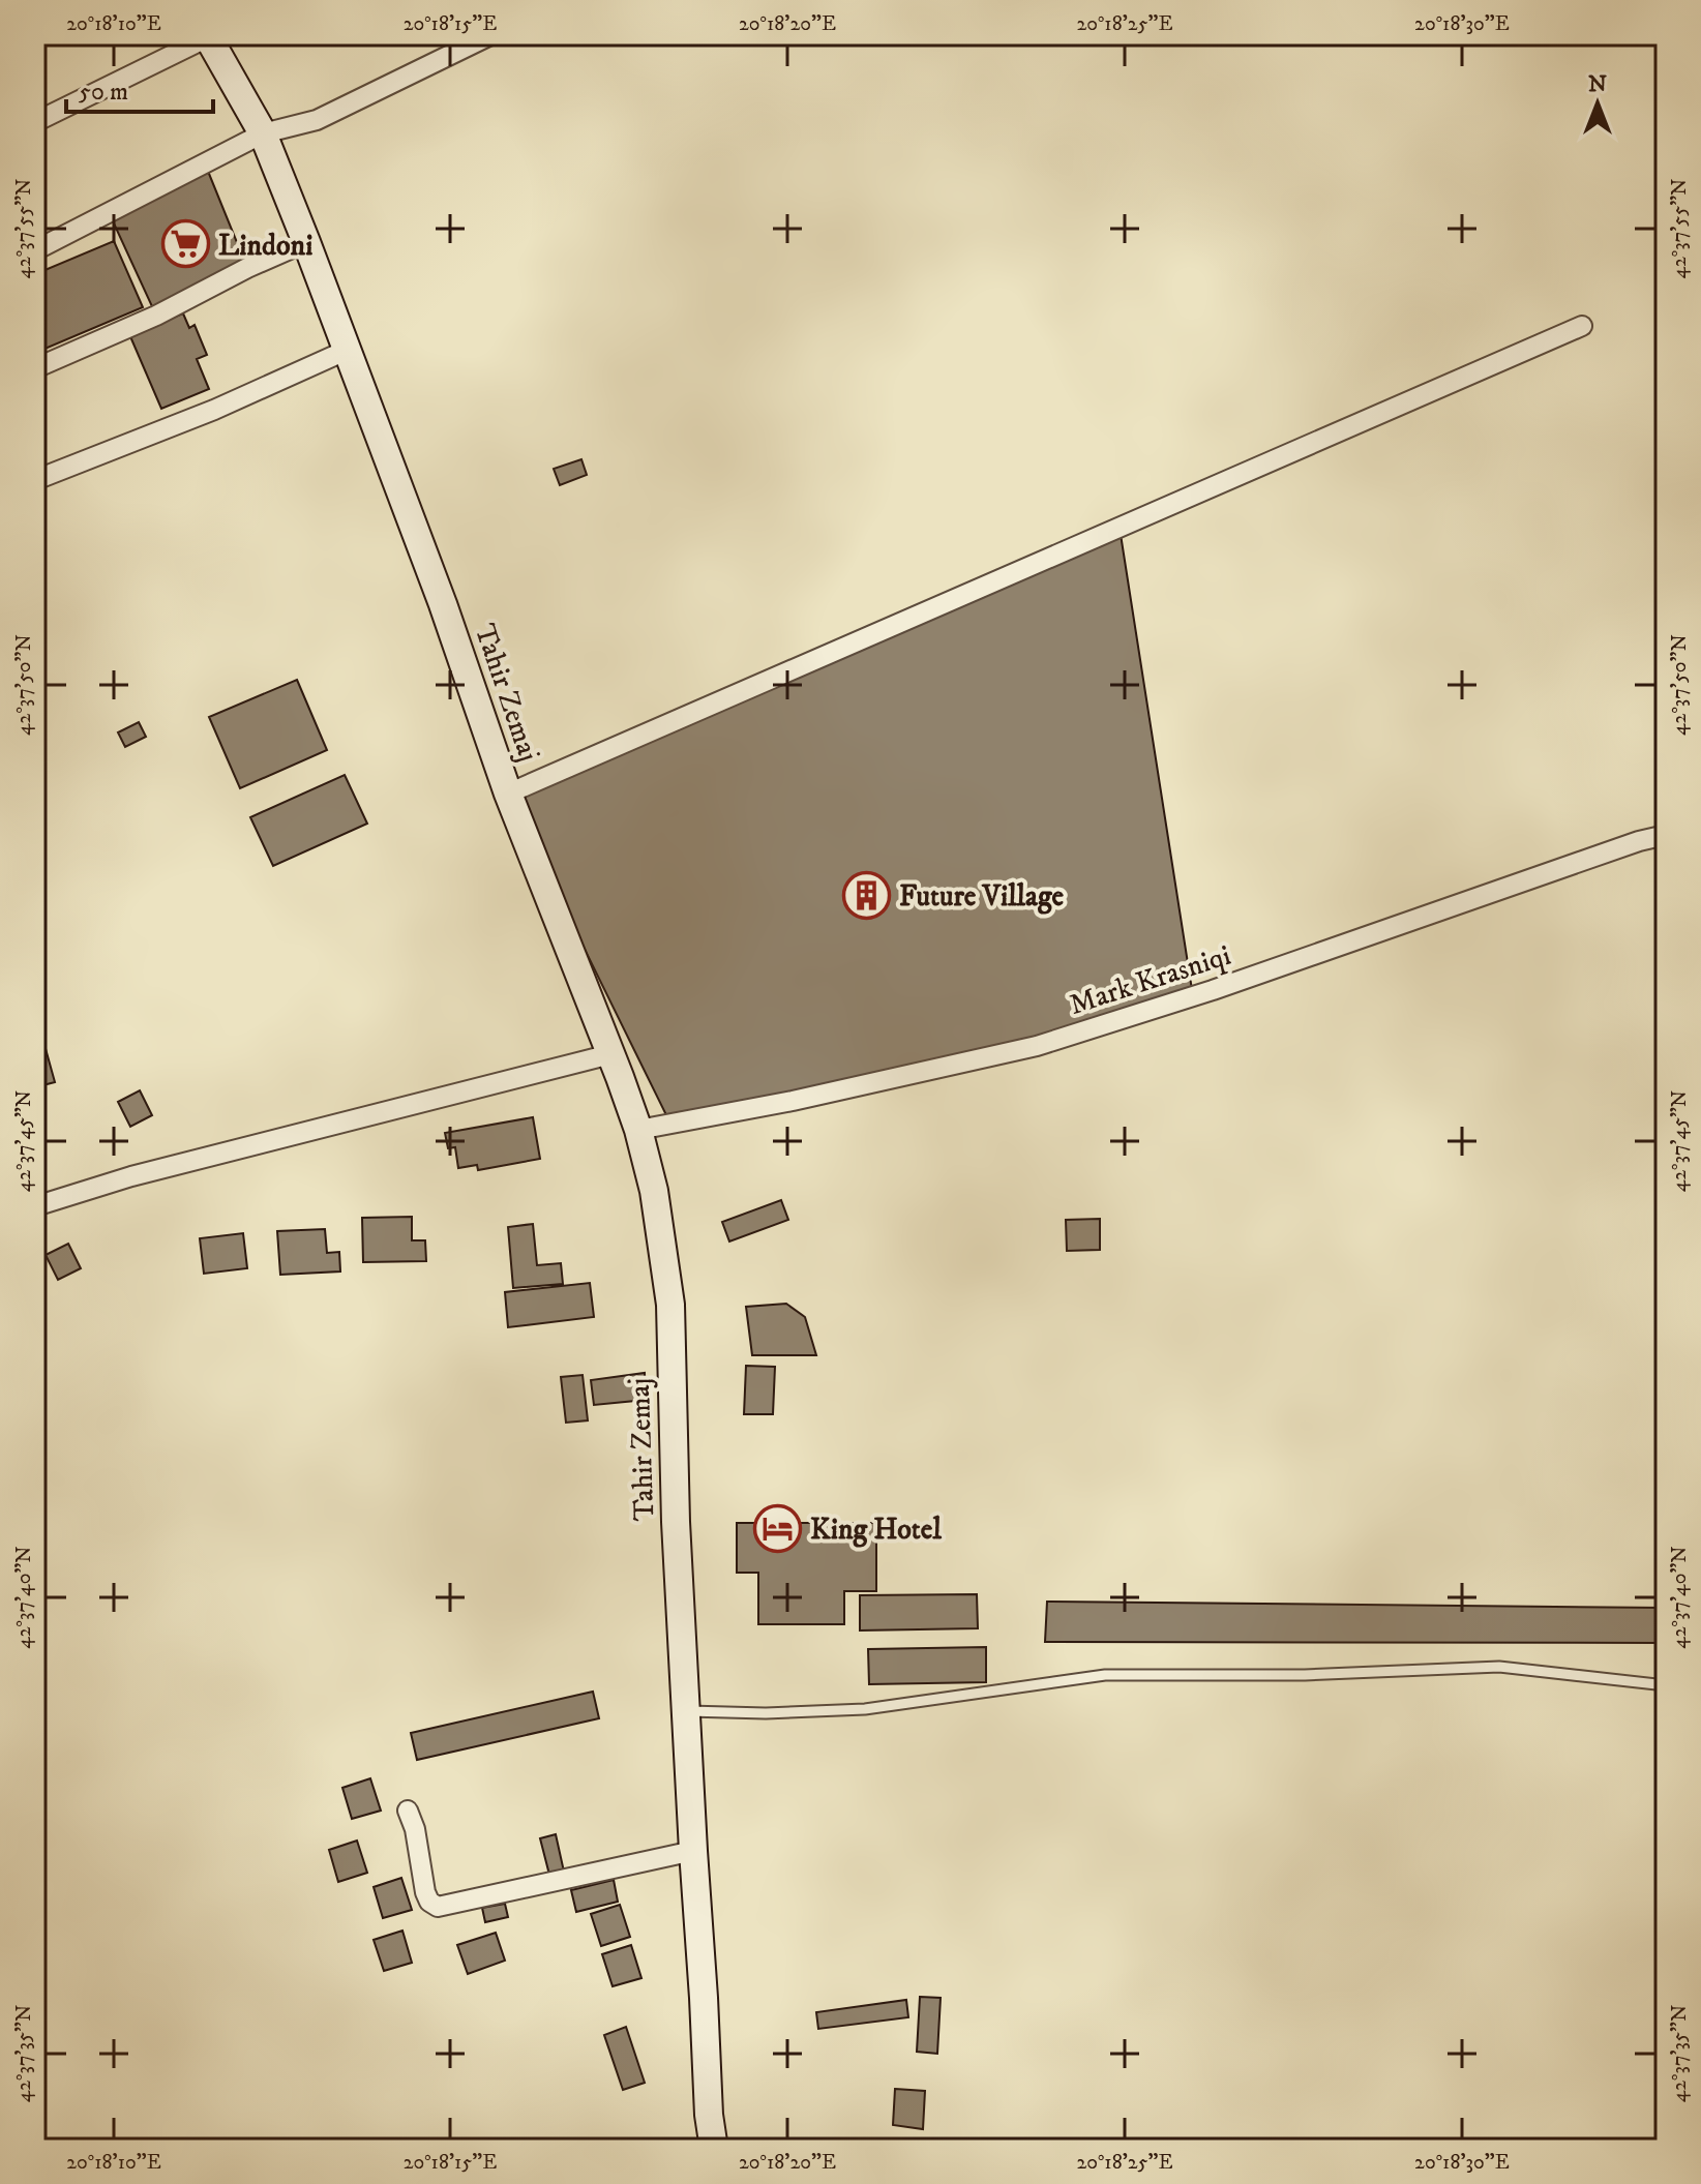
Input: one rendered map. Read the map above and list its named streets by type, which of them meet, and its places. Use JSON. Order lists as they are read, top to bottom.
{
  "streets": {
    "main road": ["Tahir Zemaj"],
    "street": ["Mark Krasniqi"]
  },
  "crossings": [
    ["Tahir Zemaj", "Mark Krasniqi"]
  ],
  "places": {
    "supermarket": ["Lindoni"],
    "building": ["Future Village"],
    "hotel": ["King Hotel"]
  },
  "scale_bar": "50 m",
  "north": "top",
  "coordinates": [
    "20°18'10\"E",
    "20°18'15\"E",
    "20°18'20\"E",
    "20°18'25\"E",
    "20°18'30\"E",
    "42°37'55\"N",
    "42°37'50\"N",
    "42°37'45\"N",
    "42°37'40\"N",
    "42°37'35\"N"
  ]
}
